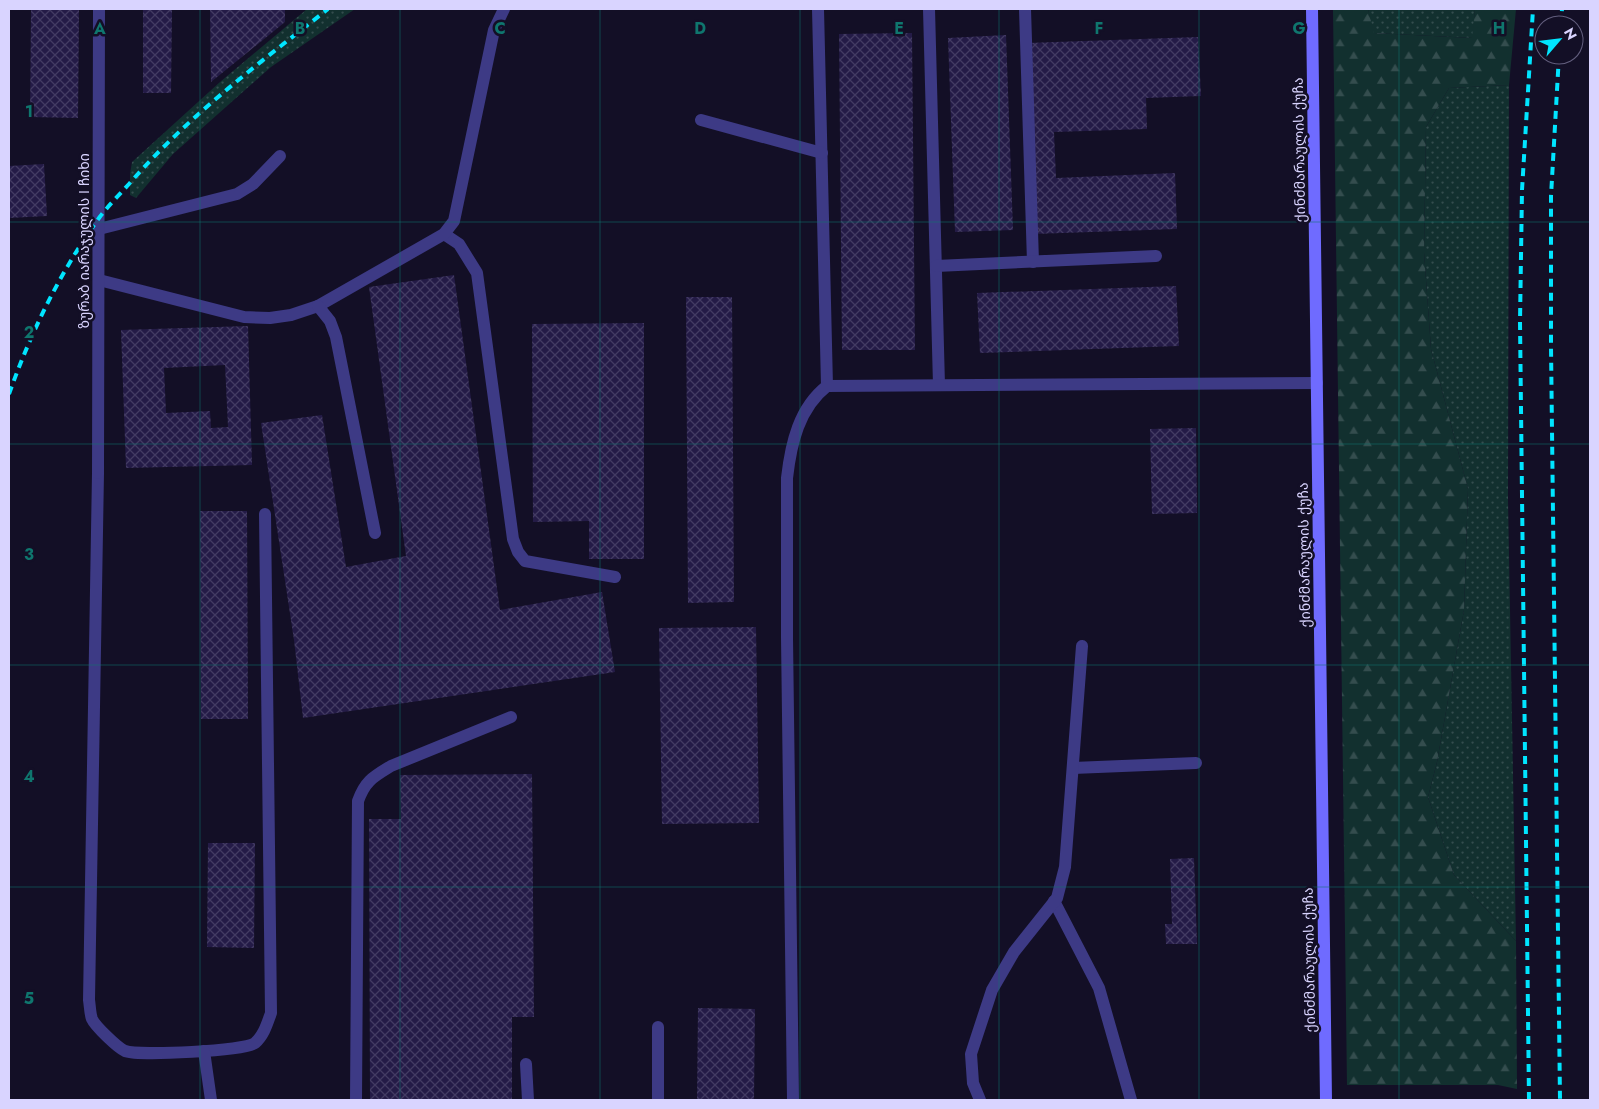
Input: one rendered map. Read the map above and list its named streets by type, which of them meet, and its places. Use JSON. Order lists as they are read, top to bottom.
{
  "streets": {
    "main road": ["ქინძმარაულის ქუჩა"],
    "street": ["ზურაბ იარაჯულის I ჩიხი"]
  },
  "north": "top right",
  "grid": {
    "columns": [
      "A",
      "B",
      "C",
      "D",
      "E",
      "F",
      "G",
      "H"
    ],
    "rows": [
      "1",
      "2",
      "3",
      "4",
      "5"
    ]
  }
}
